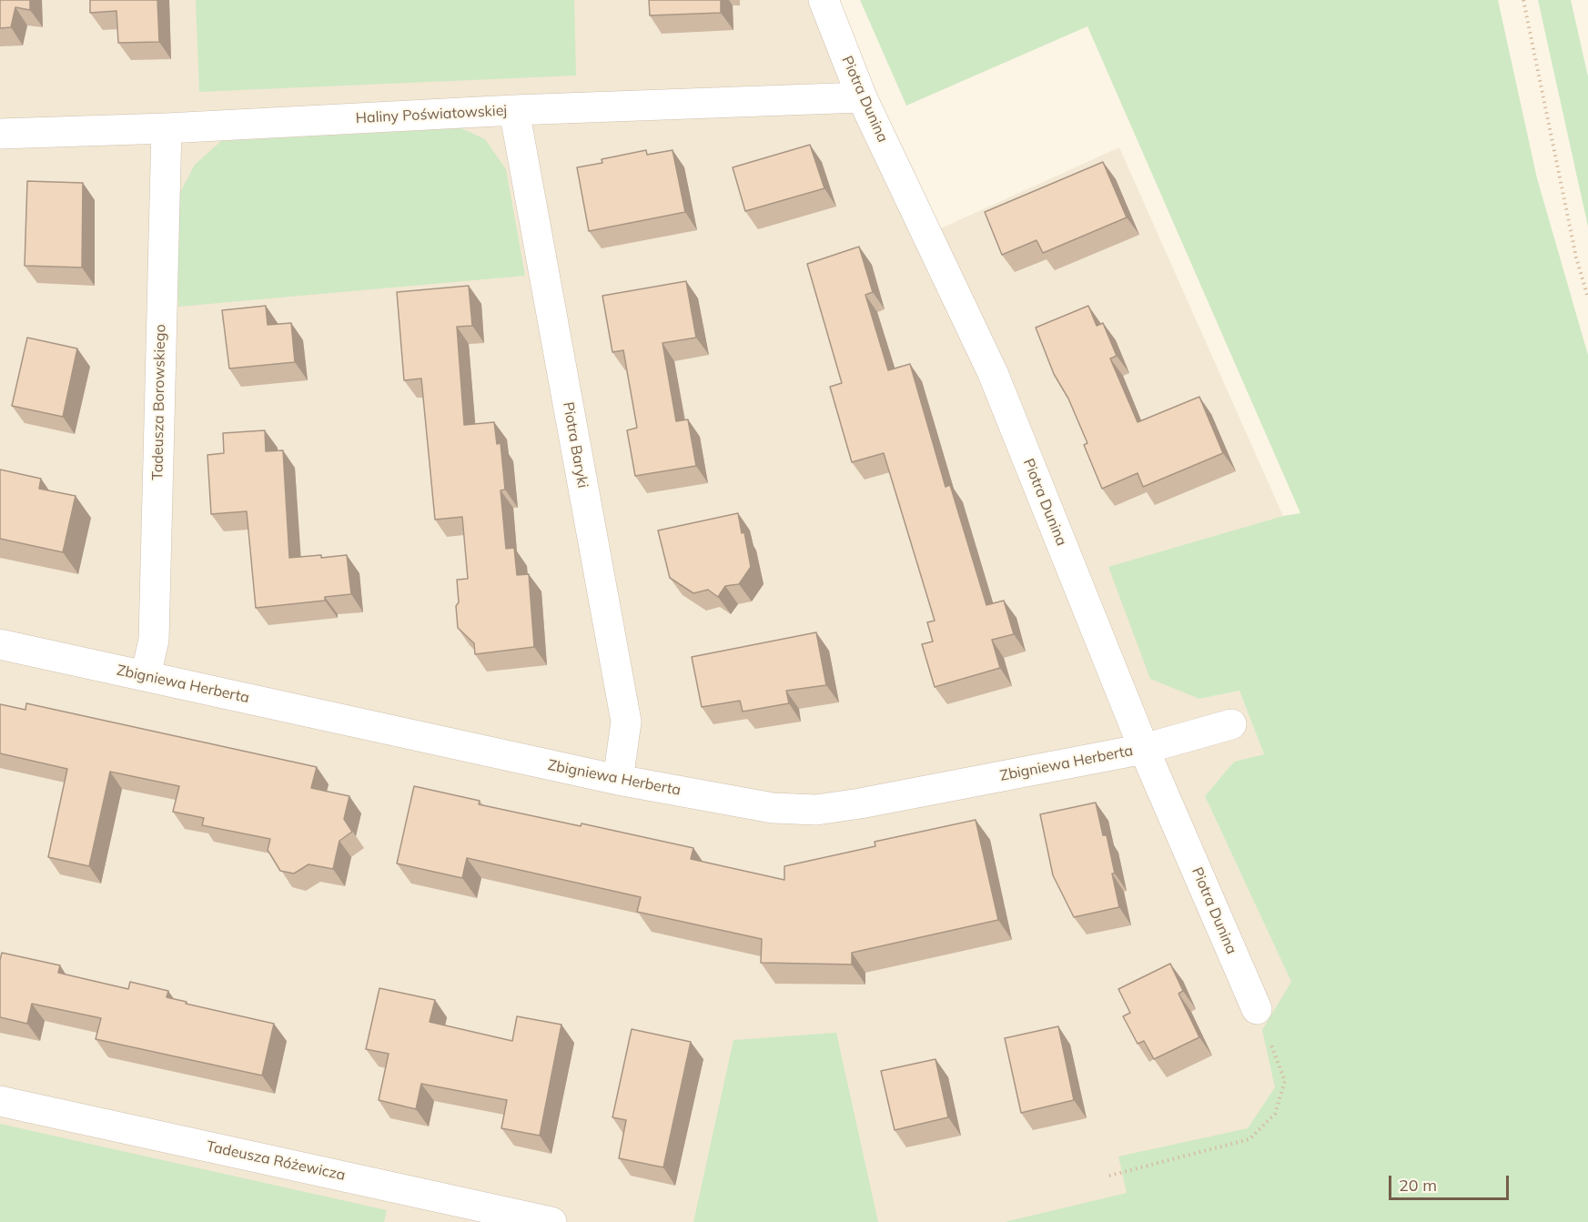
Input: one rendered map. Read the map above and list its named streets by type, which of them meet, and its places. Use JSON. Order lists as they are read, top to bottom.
{
  "streets": {
    "street": [
      "Piotra Dunina",
      "Haliny Poświatowskiej",
      "Tadeusza Borowskiego",
      "Piotra Baryki",
      "Zbigniewa Herberta",
      "Tadeusza Różewicza"
    ]
  },
  "crossings": [
    ["Piotra Dunina", "Haliny Poświatowskiej"],
    ["Piotra Dunina", "Zbigniewa Herberta"],
    ["Haliny Poświatowskiej", "Tadeusza Borowskiego"],
    ["Haliny Poświatowskiej", "Piotra Baryki"],
    ["Tadeusza Borowskiego", "Zbigniewa Herberta"],
    ["Piotra Baryki", "Zbigniewa Herberta"]
  ],
  "scale_bar": "20 m"
}
